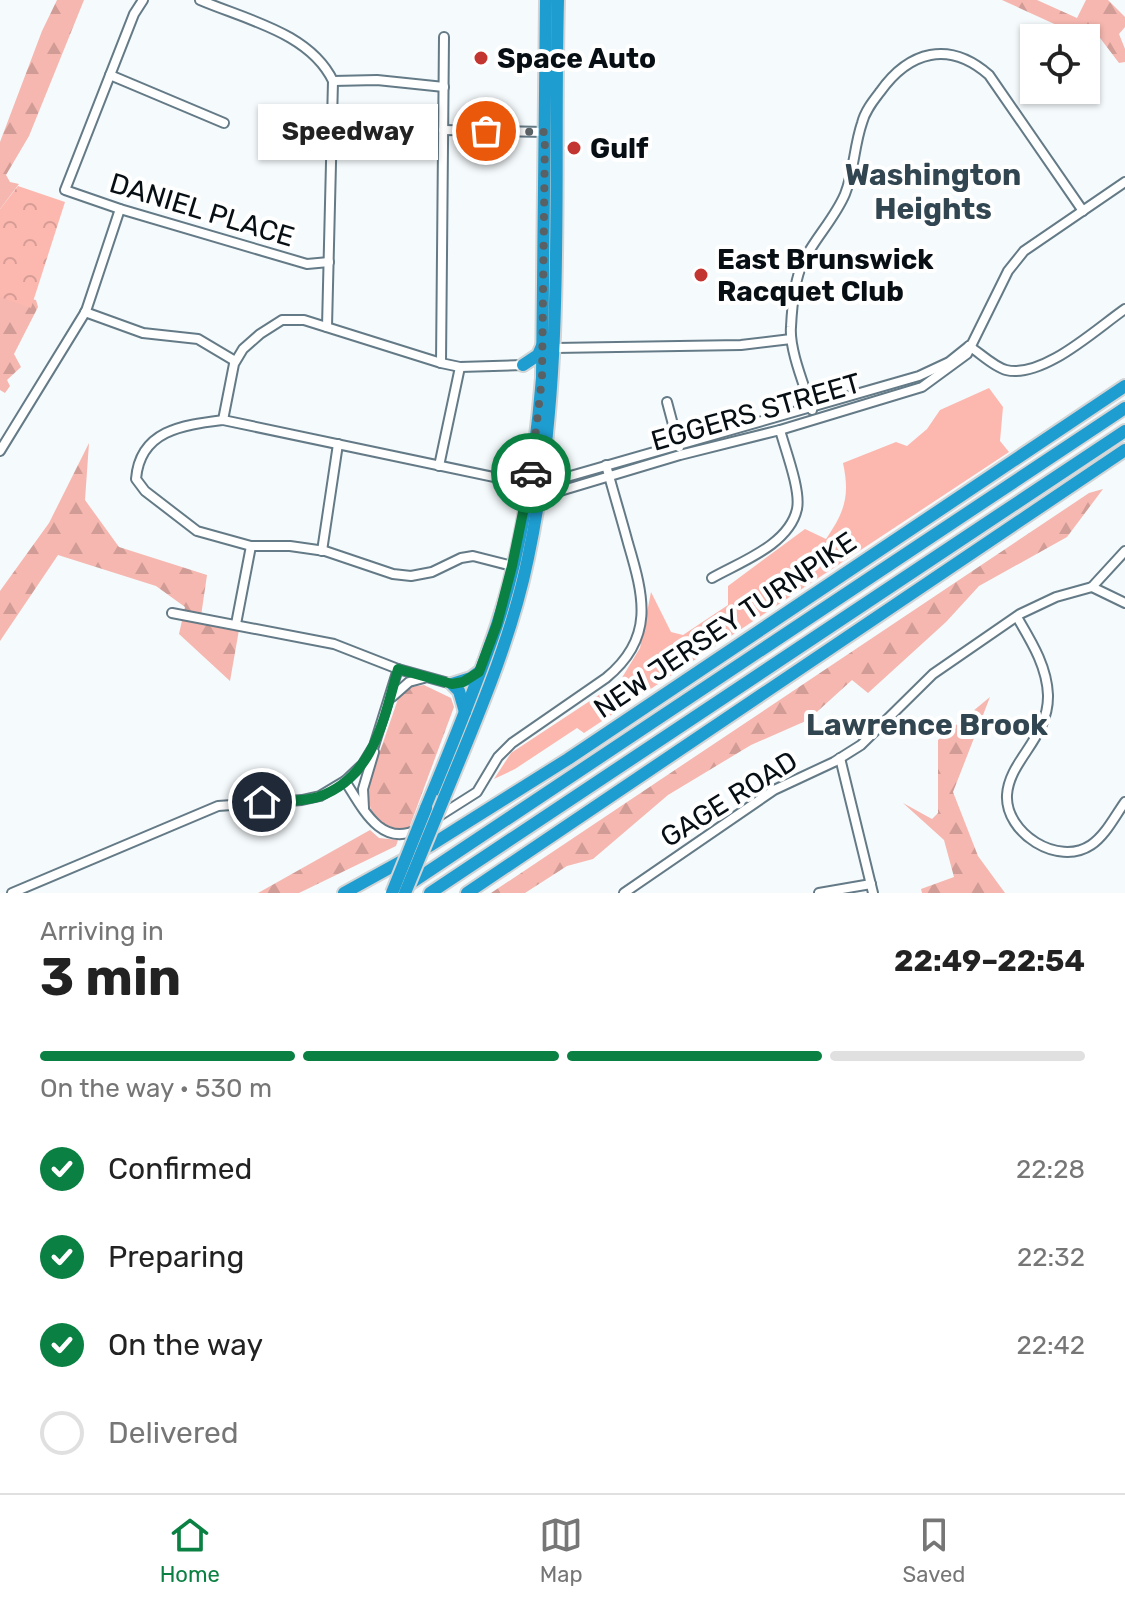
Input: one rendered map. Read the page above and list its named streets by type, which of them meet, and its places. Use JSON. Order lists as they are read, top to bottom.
{
  "streets": {
    "highway": ["NEW JERSEY TURNPIKE"],
    "street": ["DANIEL PLACE", "EGGERS STREET", "GAGE ROAD"]
  },
  "districts": ["Washington Heights", "Lawrence Brook"],
  "places": [
    "Space Auto",
    "Speedway",
    "Gulf",
    "East Brunswick Racquet Club"
  ],
  "page": {
    "bubble": "Speedway",
    "heading": ["3 min", "Arriving in", "22:49–22:54"],
    "bar": "On the way · 530 m",
    "list": [
      ["Confirmed", "22:28"],
      ["Preparing", "22:32"],
      ["On the way", "22:42"],
      "Delivered"
    ],
    "tabs": ["Home", "Map", "Saved"]
  }
}
